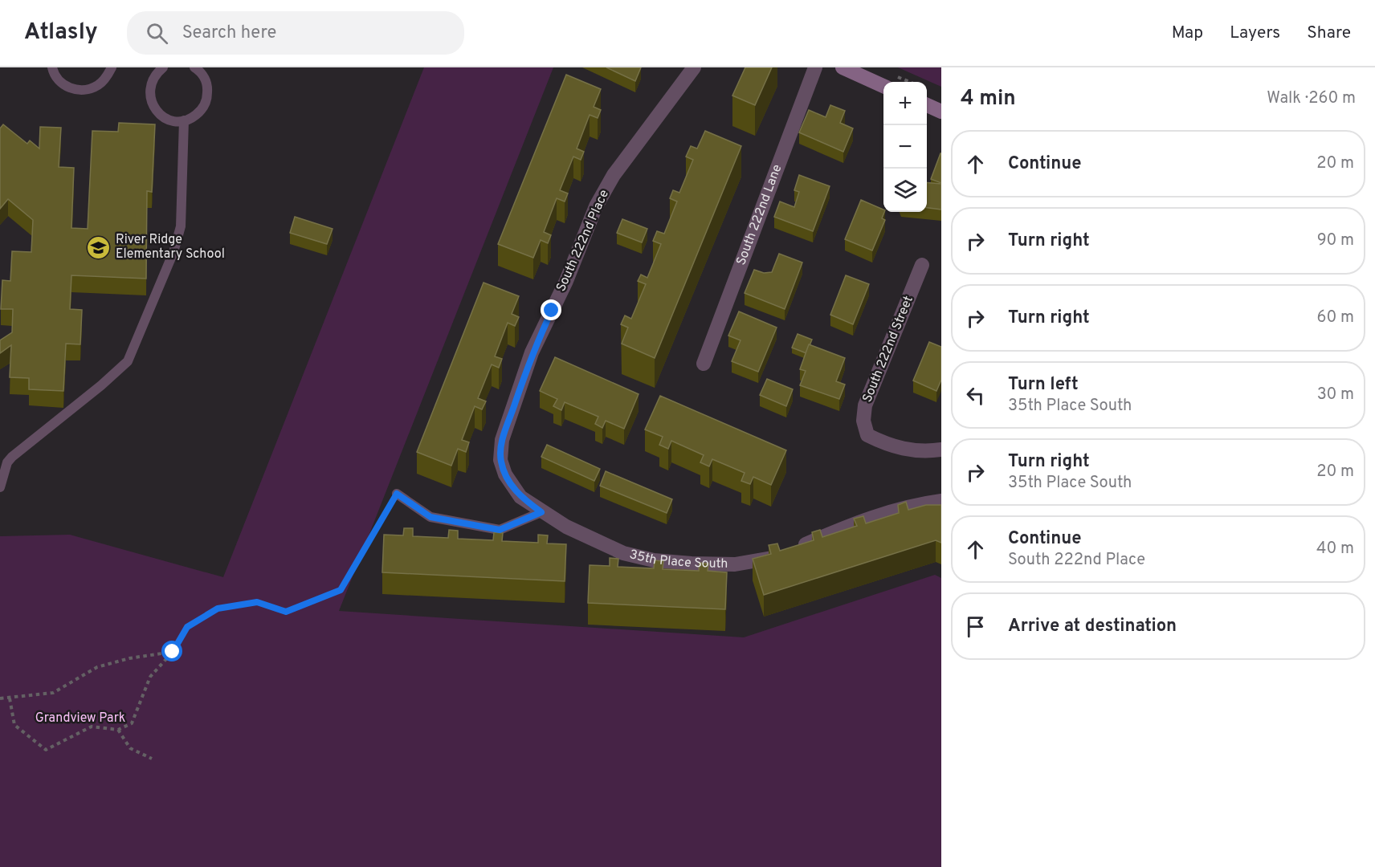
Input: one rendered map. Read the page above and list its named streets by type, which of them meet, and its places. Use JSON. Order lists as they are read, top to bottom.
{
  "streets": {
    "street": [
      "South 222nd Lane",
      "South 222nd Place",
      "South 222nd Street",
      "35th Place South"
    ]
  },
  "crossings": [
    ["South 222nd Place", "35th Place South"]
  ],
  "parks": ["Grandview Park"],
  "places": {
    "school or university": ["River Ridge Elementary School"]
  },
  "page": {
    "header": "Atlasly",
    "search": "Search here",
    "nav": ["Map", "Layers", "Share"],
    "heading": ["4 min", "Walk · 260 m"],
    "map_buttons": ["+", "−"],
    "list": [
      ["Continue", "20 m"],
      ["Turn right", "90 m"],
      ["Turn right", "60 m"],
      ["Turn left", "35th Place South", "30 m"],
      ["Turn right", "35th Place South", "20 m"],
      ["Continue", "South 222nd Place", "40 m"],
      "Arrive at destination"
    ]
  }
}
